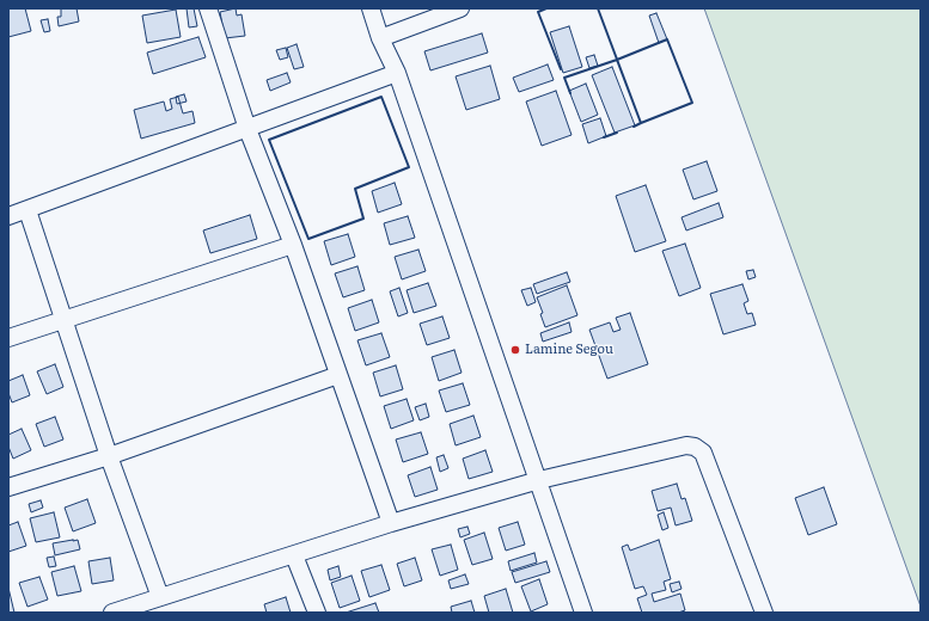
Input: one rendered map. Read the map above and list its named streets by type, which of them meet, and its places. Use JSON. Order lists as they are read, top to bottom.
{
  "places": ["Lamine Segou"]
}
